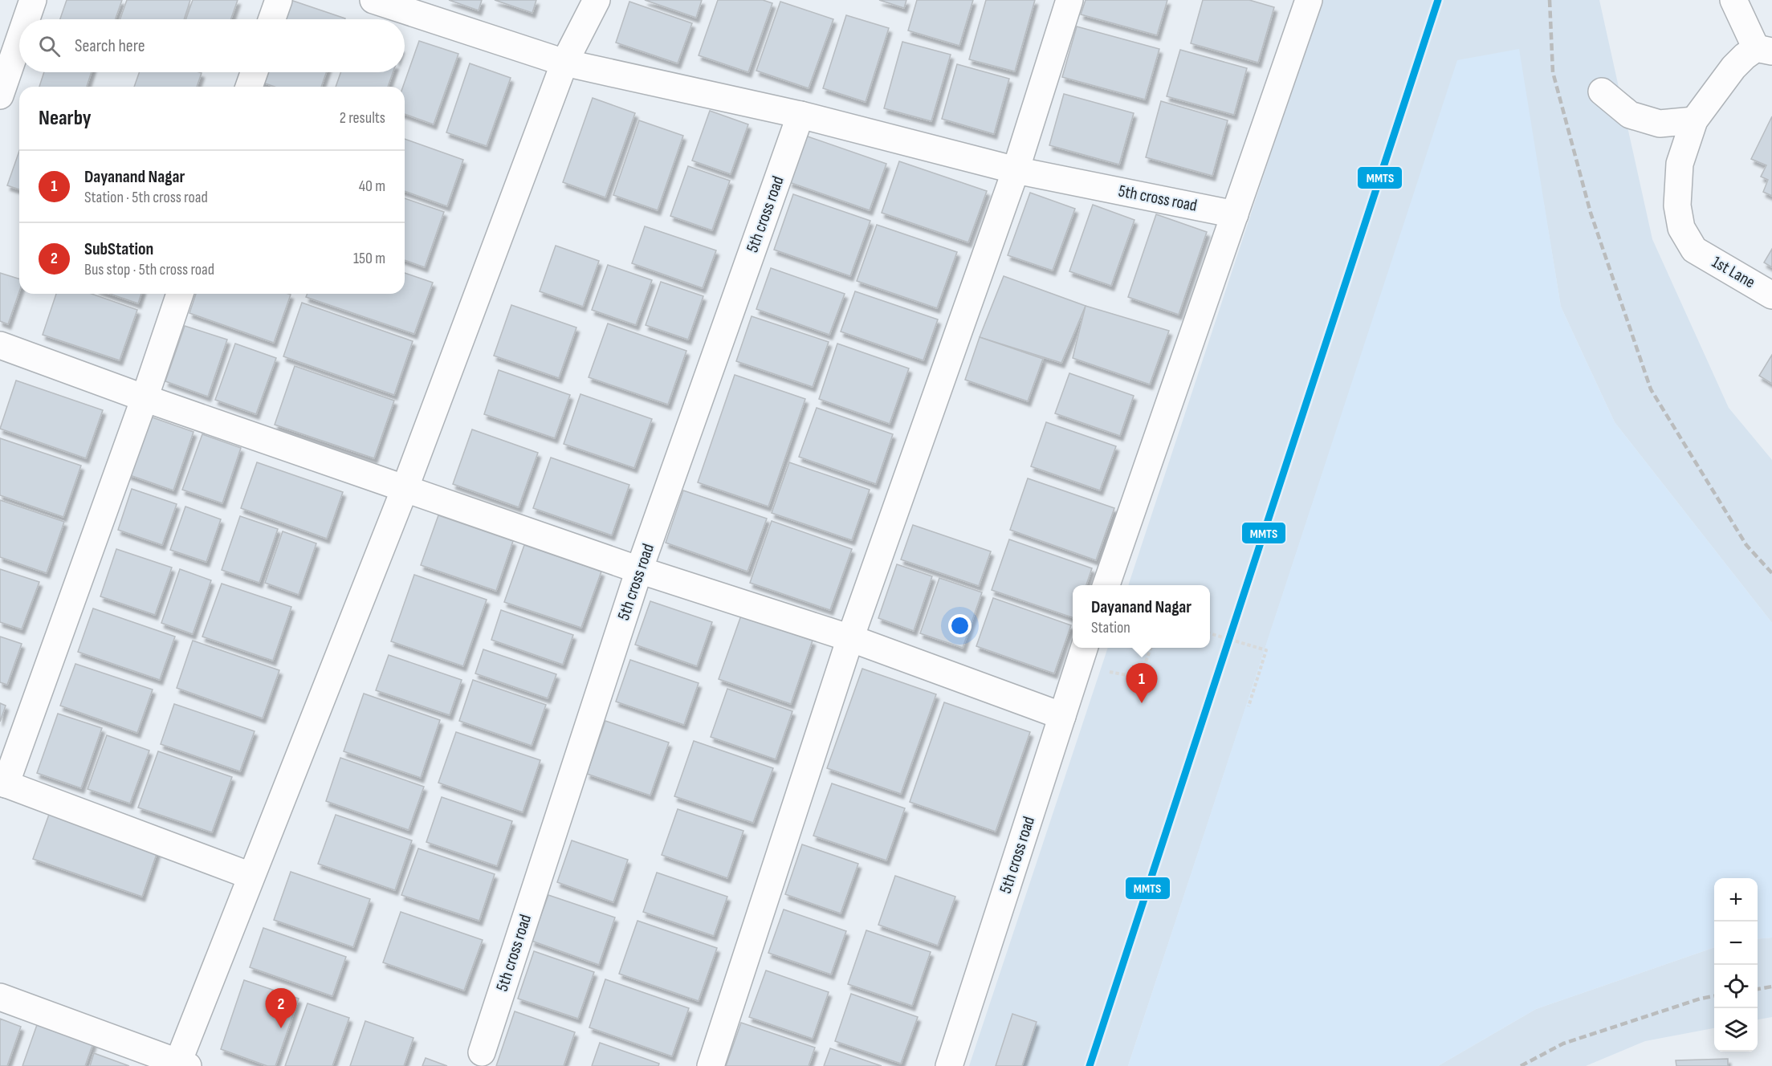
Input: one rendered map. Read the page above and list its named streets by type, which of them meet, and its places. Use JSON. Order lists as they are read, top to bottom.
{
  "streets": {
    "street": ["5th cross road", "1st Lane"]
  },
  "lines": ["transit line MMTS"],
  "page": {
    "search": "Search here",
    "heading": ["Nearby", "2 results"],
    "list": [
      {
        "mark": "1",
        "name": "Dayanand Nagar",
        "note": "Station · 5th cross road",
        "value": "40 m"
      },
      {
        "mark": "2",
        "name": "SubStation",
        "note": "Bus stop · 5th cross road",
        "value": "150 m"
      }
    ],
    "popup": ["Dayanand Nagar", "Station"],
    "pins": ["1", "2"],
    "map_buttons": ["+", "−"]
  }
}
